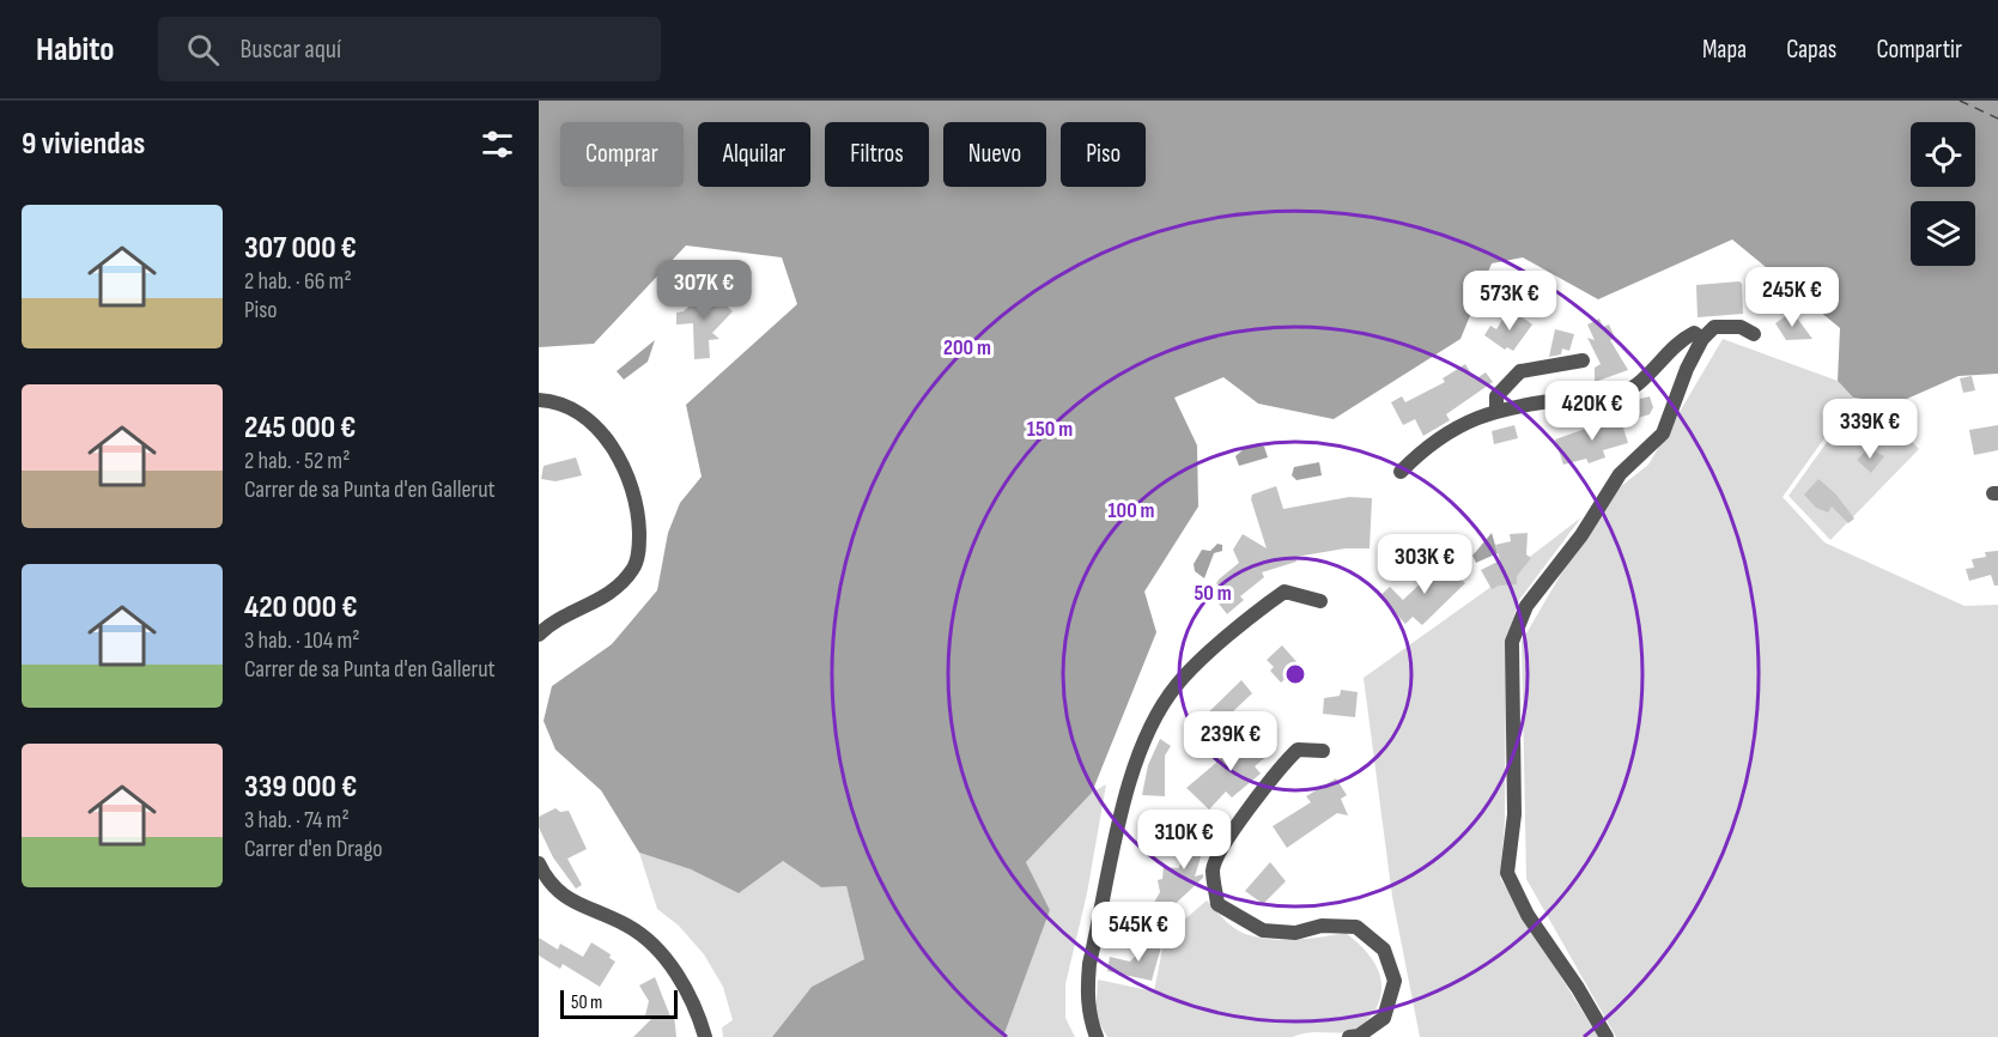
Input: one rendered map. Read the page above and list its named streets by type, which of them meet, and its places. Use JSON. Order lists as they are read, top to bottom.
{
  "scale_bar": "50 m",
  "page": {
    "header": "Habito",
    "search": "Buscar aquí",
    "nav": ["Mapa", "Capas", "Compartir"],
    "heading": "9 viviendas",
    "chip": [
      "Comprar",
      "Alquilar",
      "Filtros",
      "Nuevo",
      "Piso"
    ],
    "list": [
      {
        "name": "307 000 €",
        "note": "2 hab. · 66 m² · Piso"
      },
      {
        "name": "245 000 €",
        "note": "2 hab. · 52 m² · Carrer de sa Punta d'en Gallerut"
      },
      {
        "name": "420 000 €",
        "note": "3 hab. · 104 m² · Carrer de sa Punta d'en Gallerut"
      },
      {
        "name": "339 000 €",
        "note": "3 hab. · 74 m² · Carrer d'en Drago"
      }
    ],
    "price": [
      "307K €",
      "245K €",
      "573K €",
      "420K €",
      "339K €",
      "303K €",
      "239K €",
      "310K €",
      "545K €"
    ],
    "scale": "50 m"
  },
  "rings": [
    "200 m",
    "150 m",
    "100 m",
    "50 m"
  ]
}
